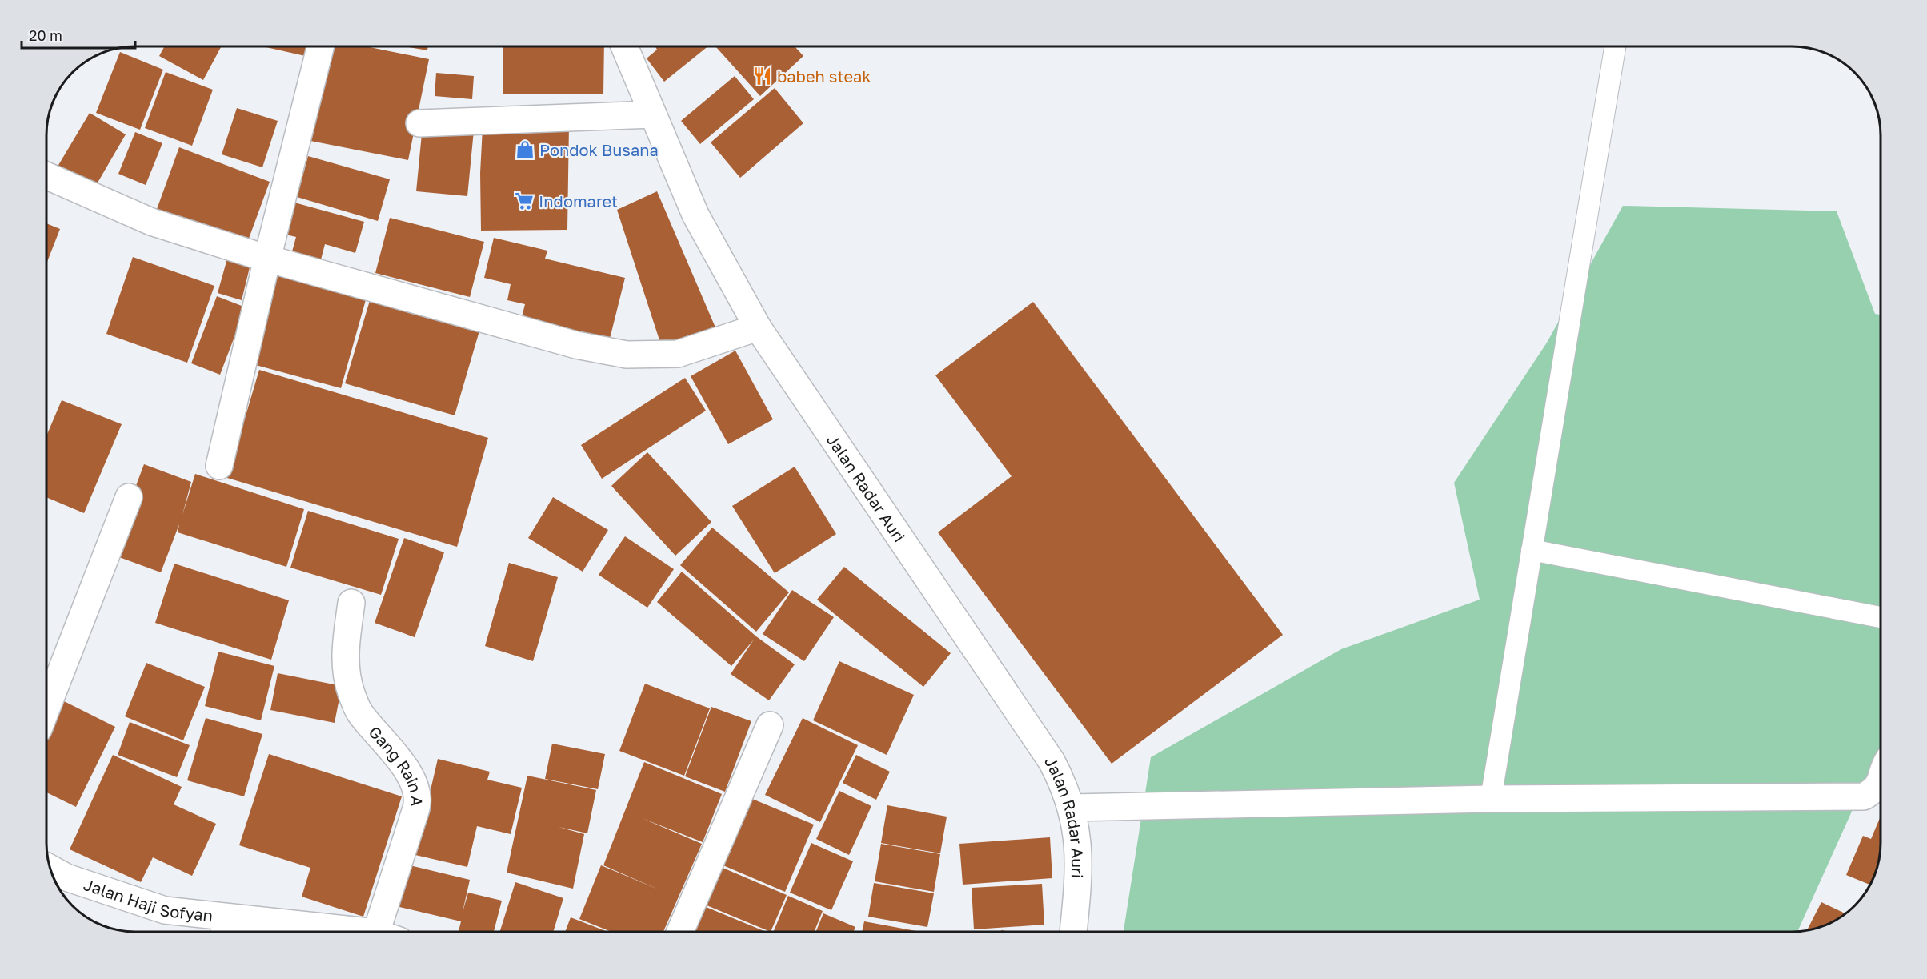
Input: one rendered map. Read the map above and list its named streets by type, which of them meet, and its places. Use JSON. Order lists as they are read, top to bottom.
{
  "streets": {
    "street": ["Jalan Radar Auri", "Gang Rain A", "Jalan Haji Sofyan"]
  },
  "places": {
    "restaurant": ["babeh steak"],
    "shop": ["Pondok Busana"],
    "supermarket": ["Indomaret"]
  },
  "scale_bar": "20 m"
}
